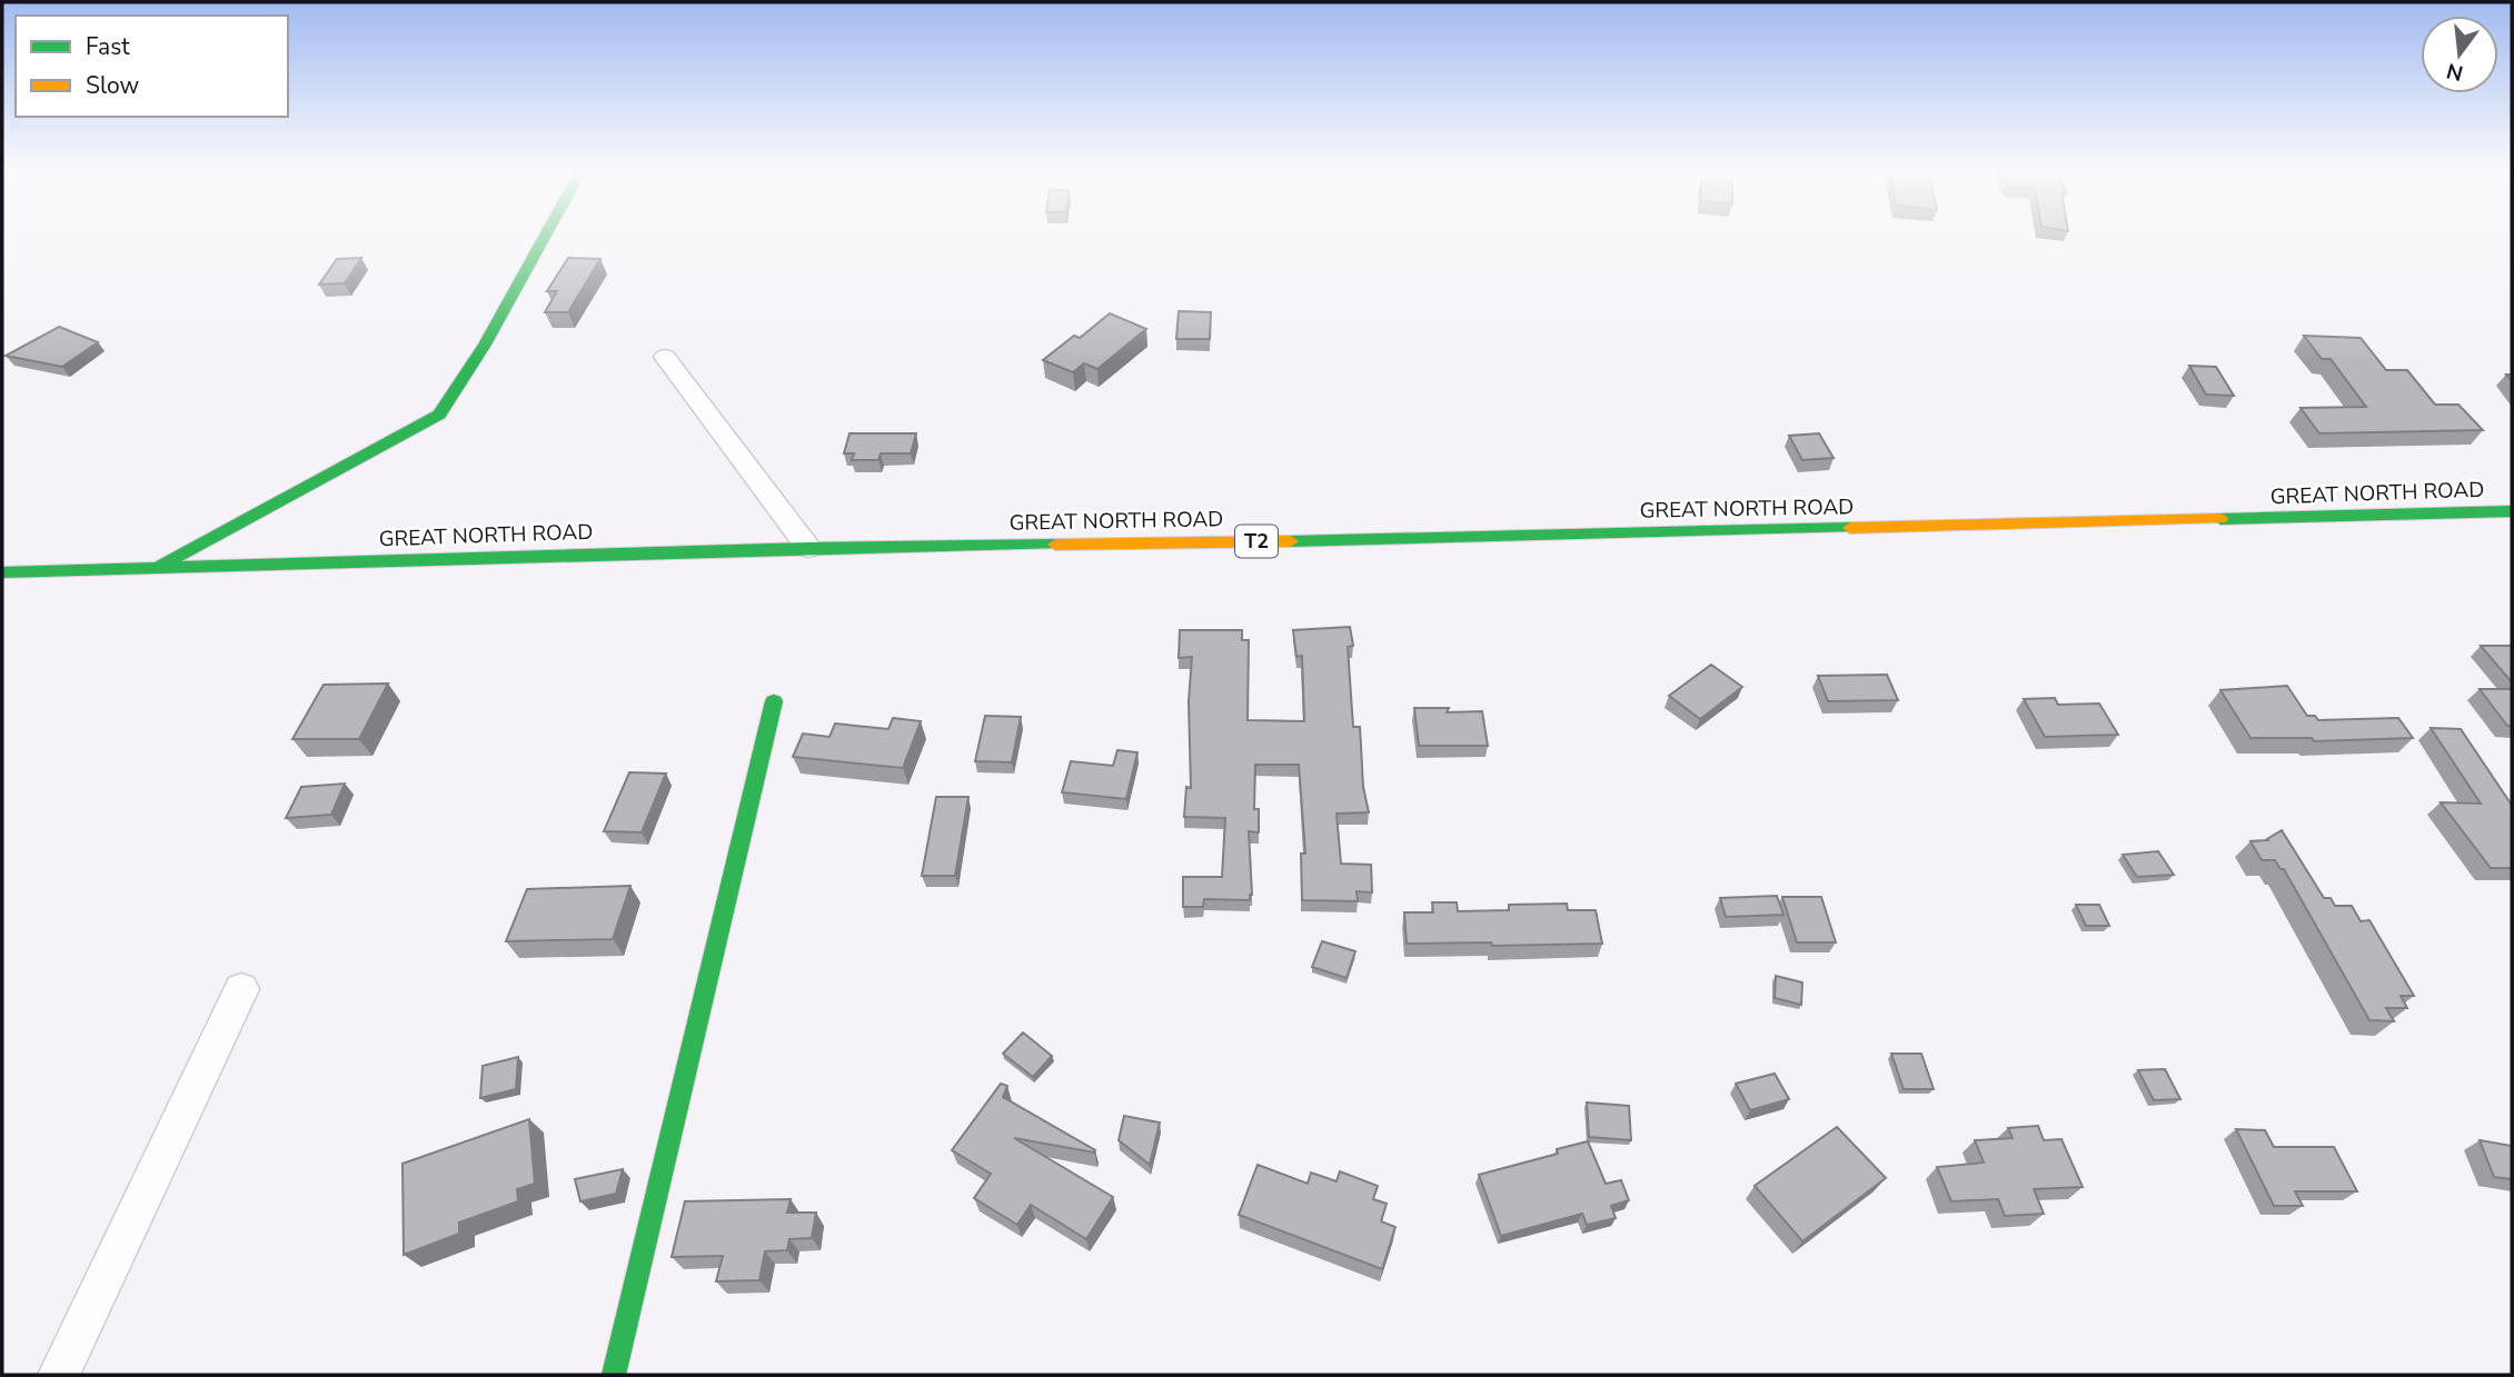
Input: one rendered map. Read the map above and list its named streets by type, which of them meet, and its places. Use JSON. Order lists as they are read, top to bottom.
{
  "streets": {
    "main road": ["GREAT NORTH ROAD", "T2"]
  },
  "legend": ["Fast", "Slow"],
  "north": "bottom"
}
